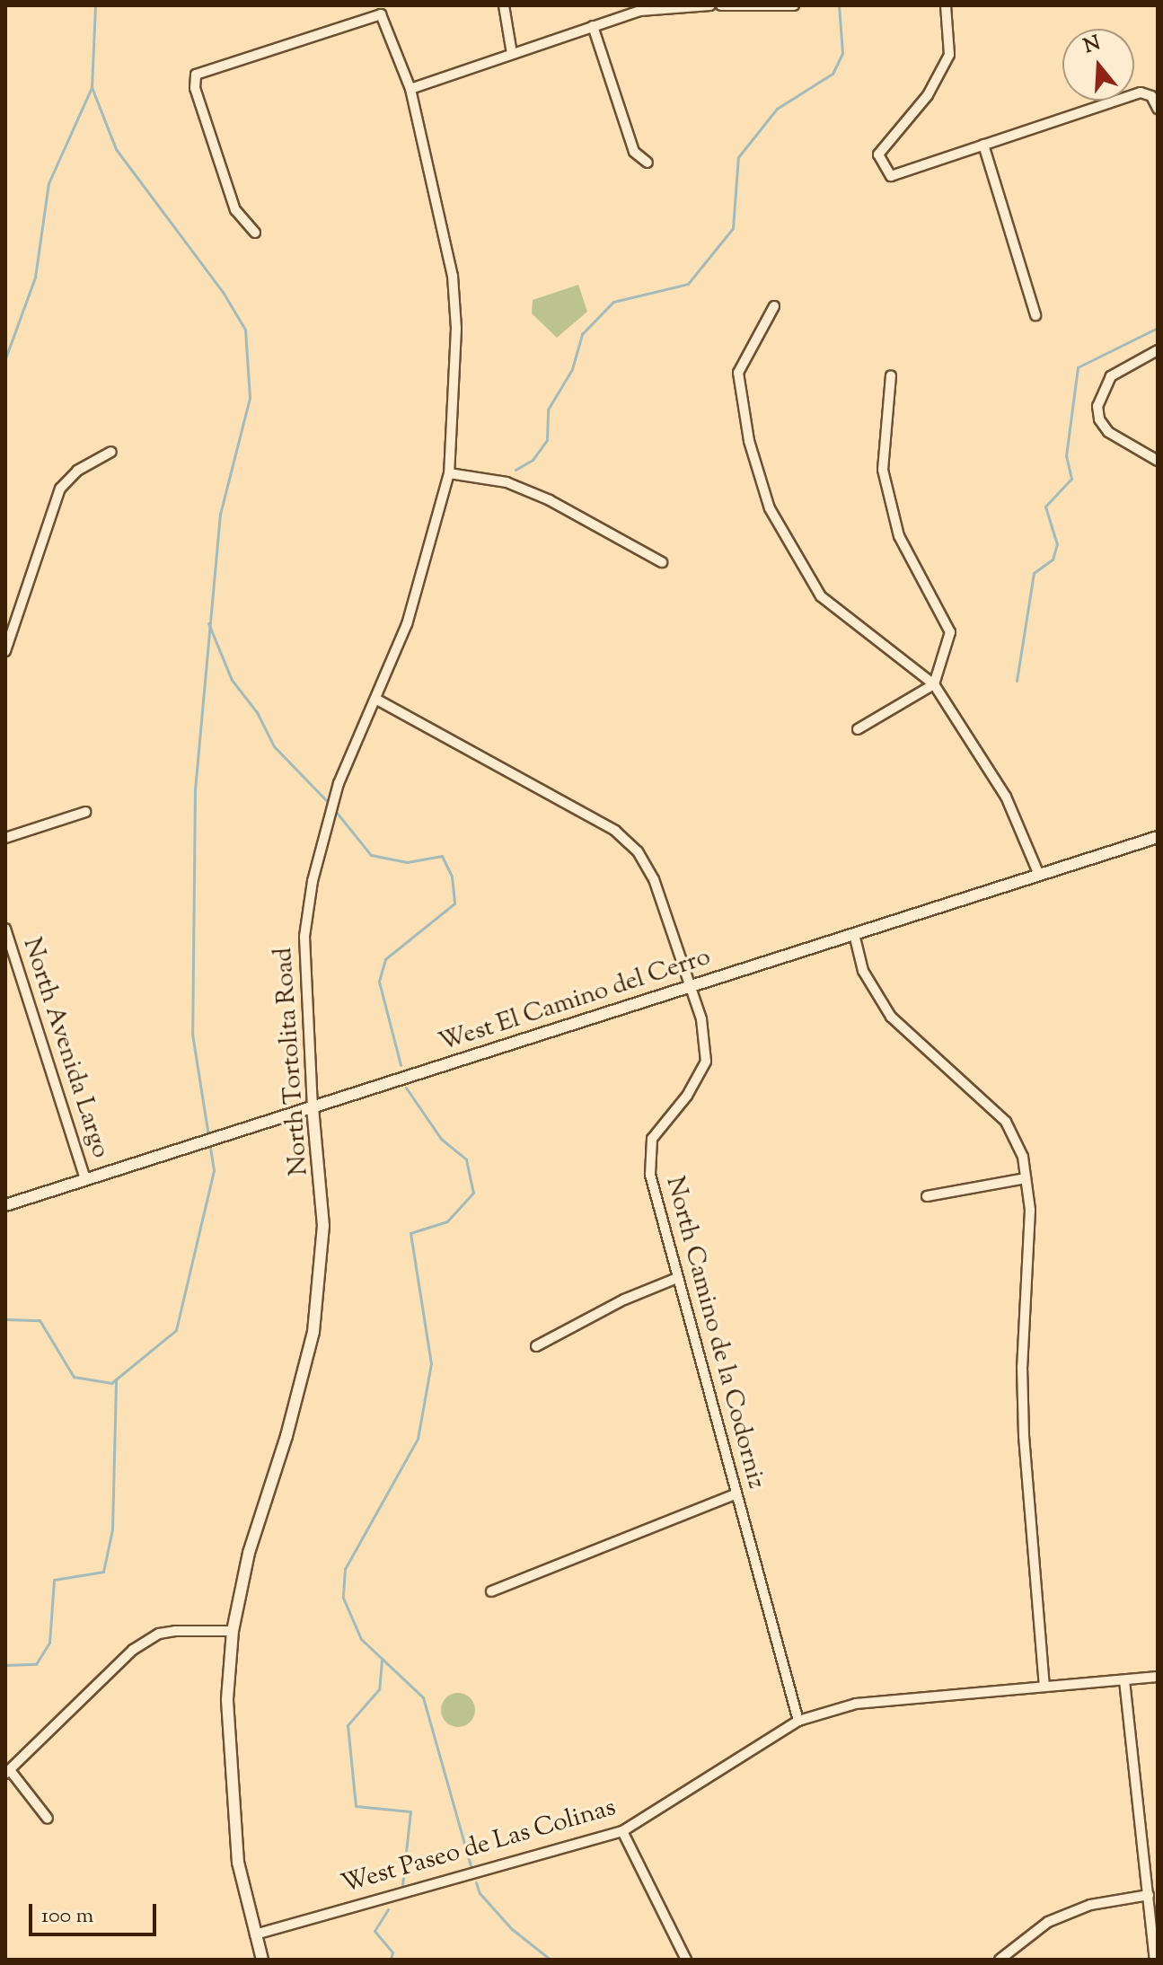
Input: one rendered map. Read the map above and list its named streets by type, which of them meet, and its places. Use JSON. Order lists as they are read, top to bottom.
{
  "streets": {
    "street": [
      "West El Camino del Cerro",
      "North Avenida Largo",
      "North Tortolita Road",
      "North Camino de la Codorniz",
      "West Paseo de Las Colinas"
    ]
  },
  "crossings": [
    ["West El Camino del Cerro", "North Avenida Largo"],
    ["West El Camino del Cerro", "North Tortolita Road"],
    ["West El Camino del Cerro", "North Camino de la Codorniz"],
    ["North Tortolita Road", "North Camino de la Codorniz"],
    ["North Tortolita Road", "West Paseo de Las Colinas"],
    ["North Camino de la Codorniz", "West Paseo de Las Colinas"]
  ],
  "scale_bar": "100 m",
  "north": "top"
}
